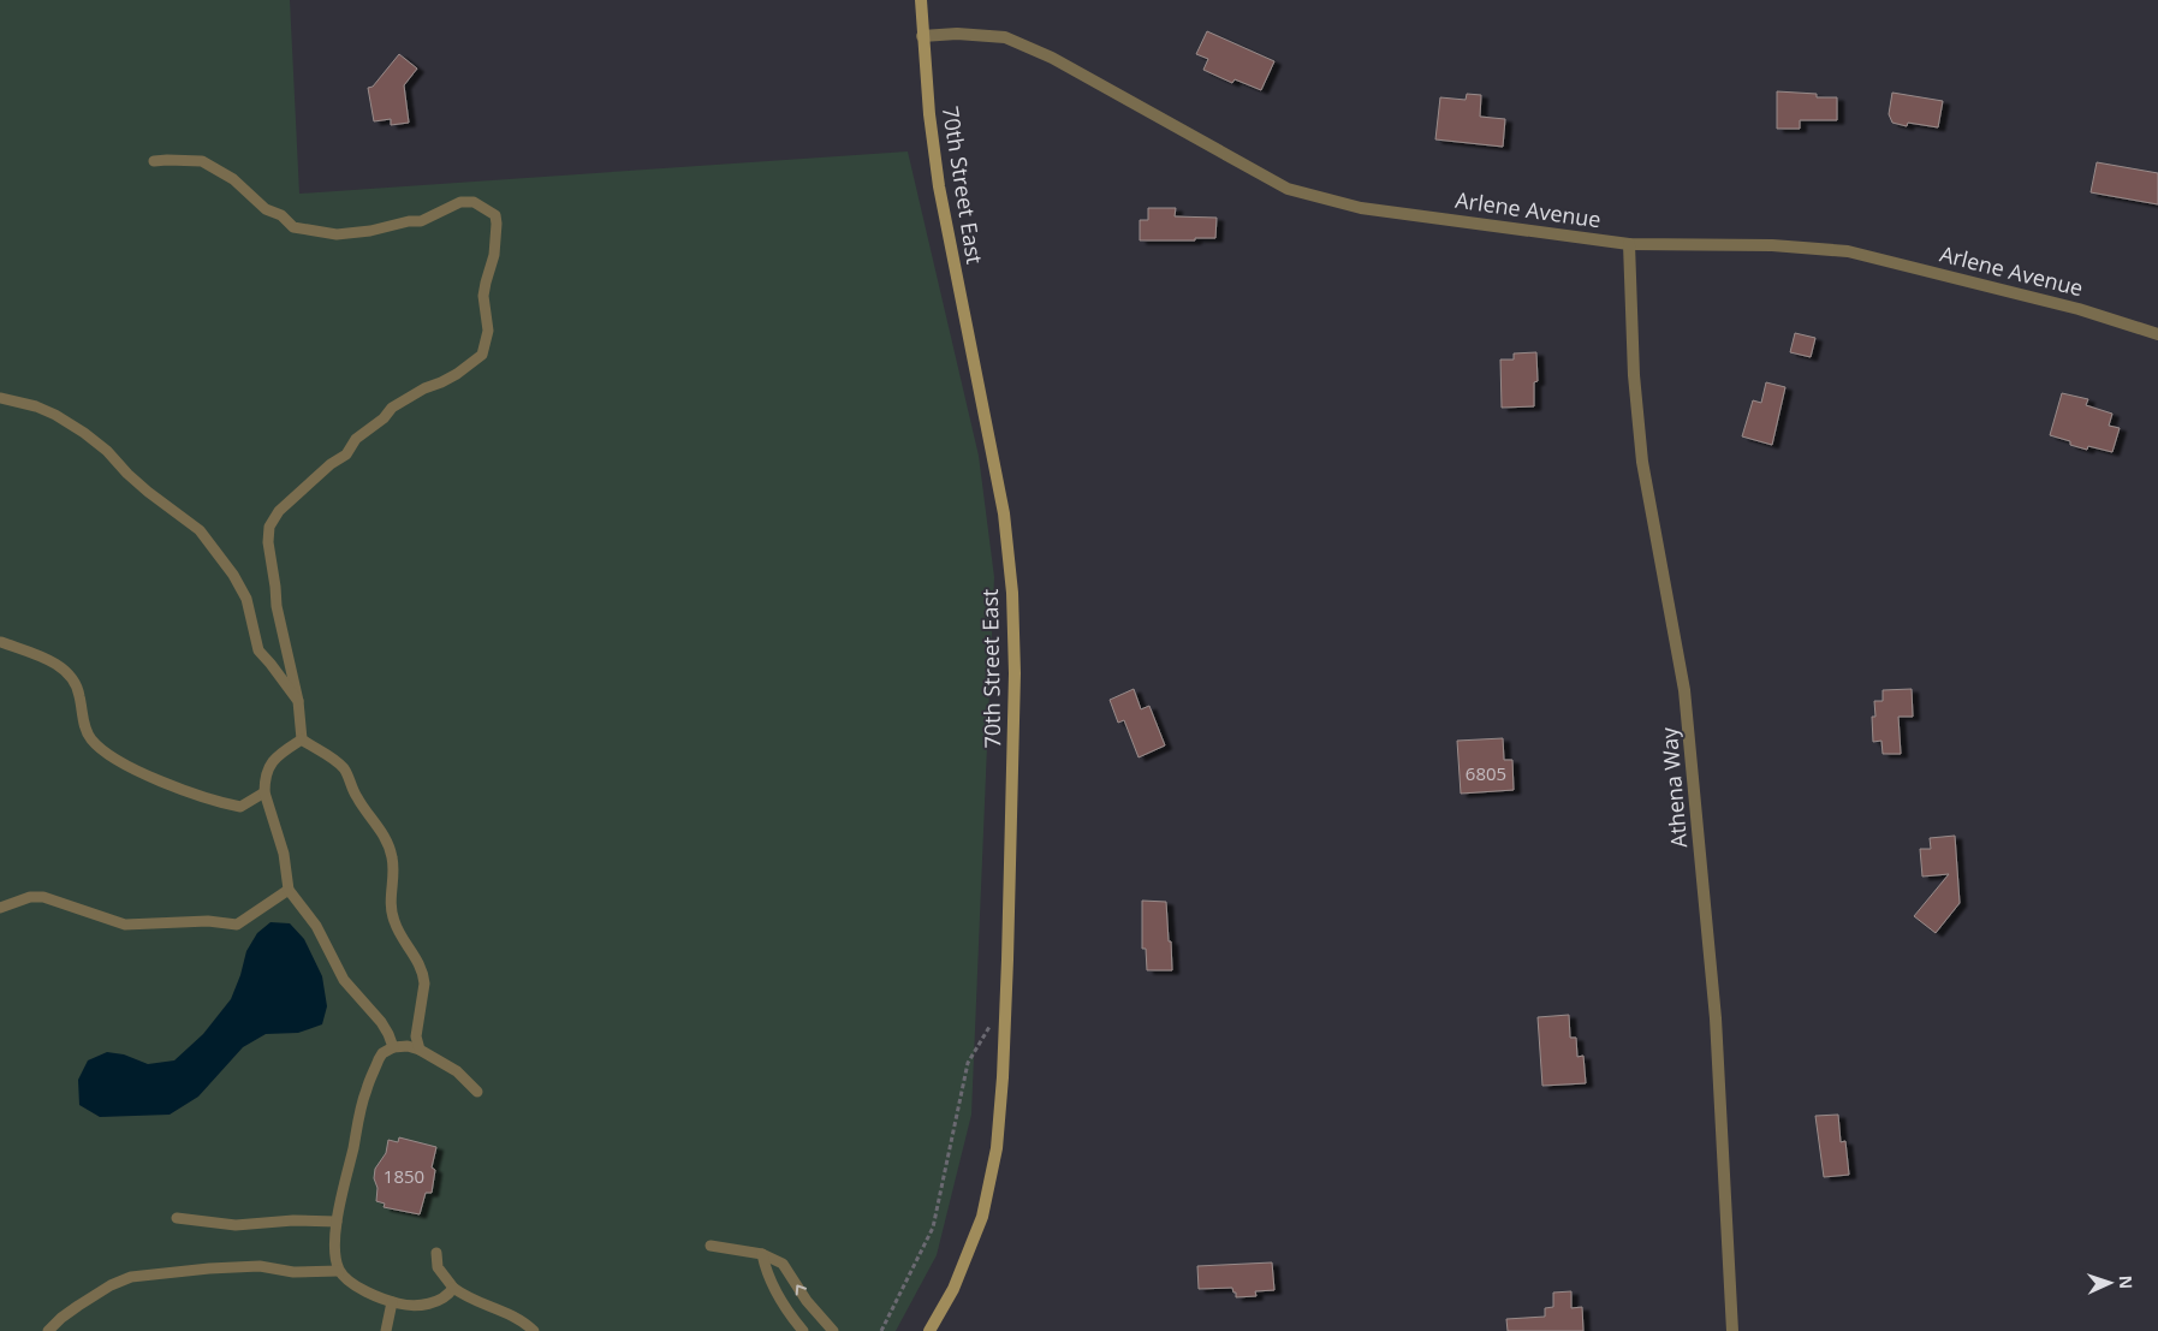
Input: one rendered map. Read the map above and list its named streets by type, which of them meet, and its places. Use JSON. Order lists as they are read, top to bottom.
{
  "streets": {
    "main road": ["70th Street East"],
    "street": ["Arlene Avenue", "Athena Way"]
  },
  "crossings": [
    ["70th Street East", "Arlene Avenue"],
    ["Arlene Avenue", "Athena Way"]
  ],
  "house_numbers": ["6805", "1850"],
  "north": "right"
}
